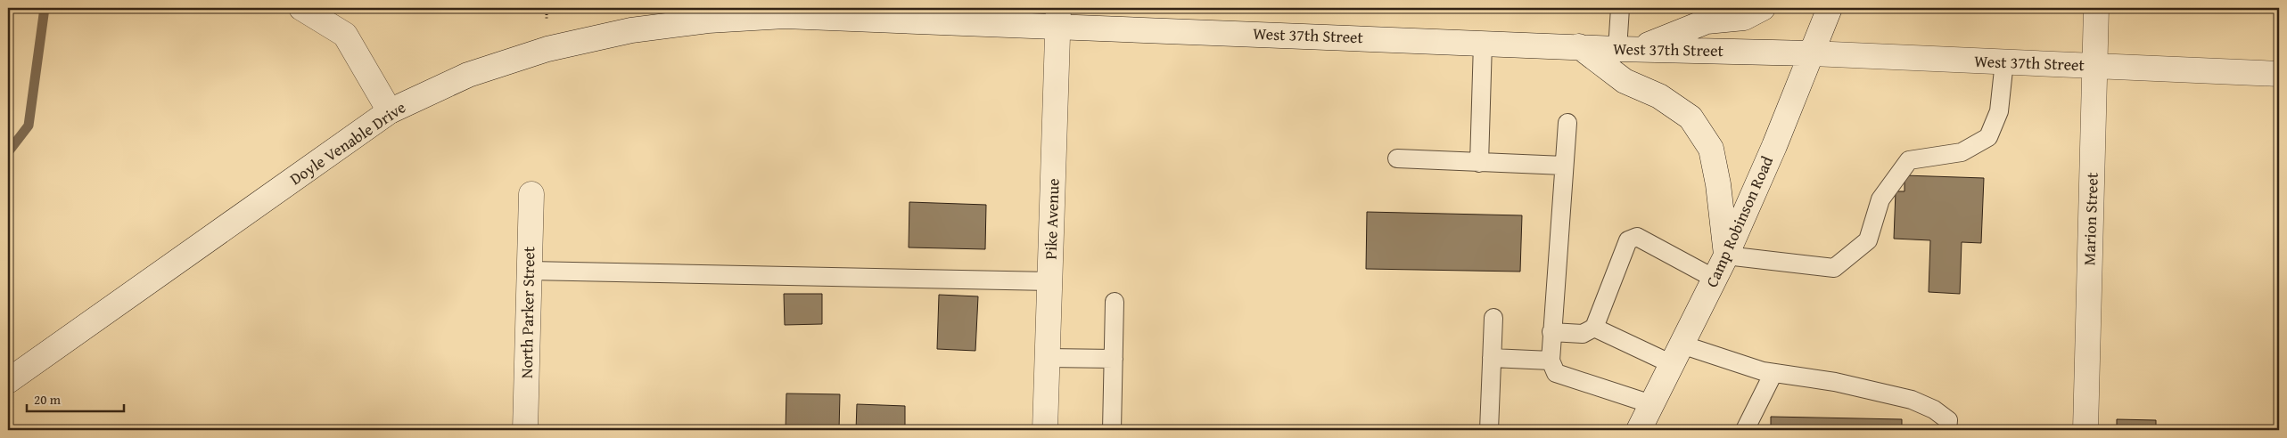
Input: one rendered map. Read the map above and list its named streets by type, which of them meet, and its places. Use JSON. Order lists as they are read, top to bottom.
{
  "streets": {
    "main road": [
      "West 37th Street",
      "Doyle Venable Drive",
      "Pike Avenue",
      "Marion Street",
      "Camp Robinson Road",
      "North Parker Street"
    ]
  },
  "crossings": [
    ["West 37th Street", "Doyle Venable Drive"],
    ["West 37th Street", "Pike Avenue"],
    ["West 37th Street", "Marion Street"],
    ["West 37th Street", "Camp Robinson Road"],
    ["Doyle Venable Drive", "Pike Avenue"]
  ],
  "scale_bar": "20 m"
}
